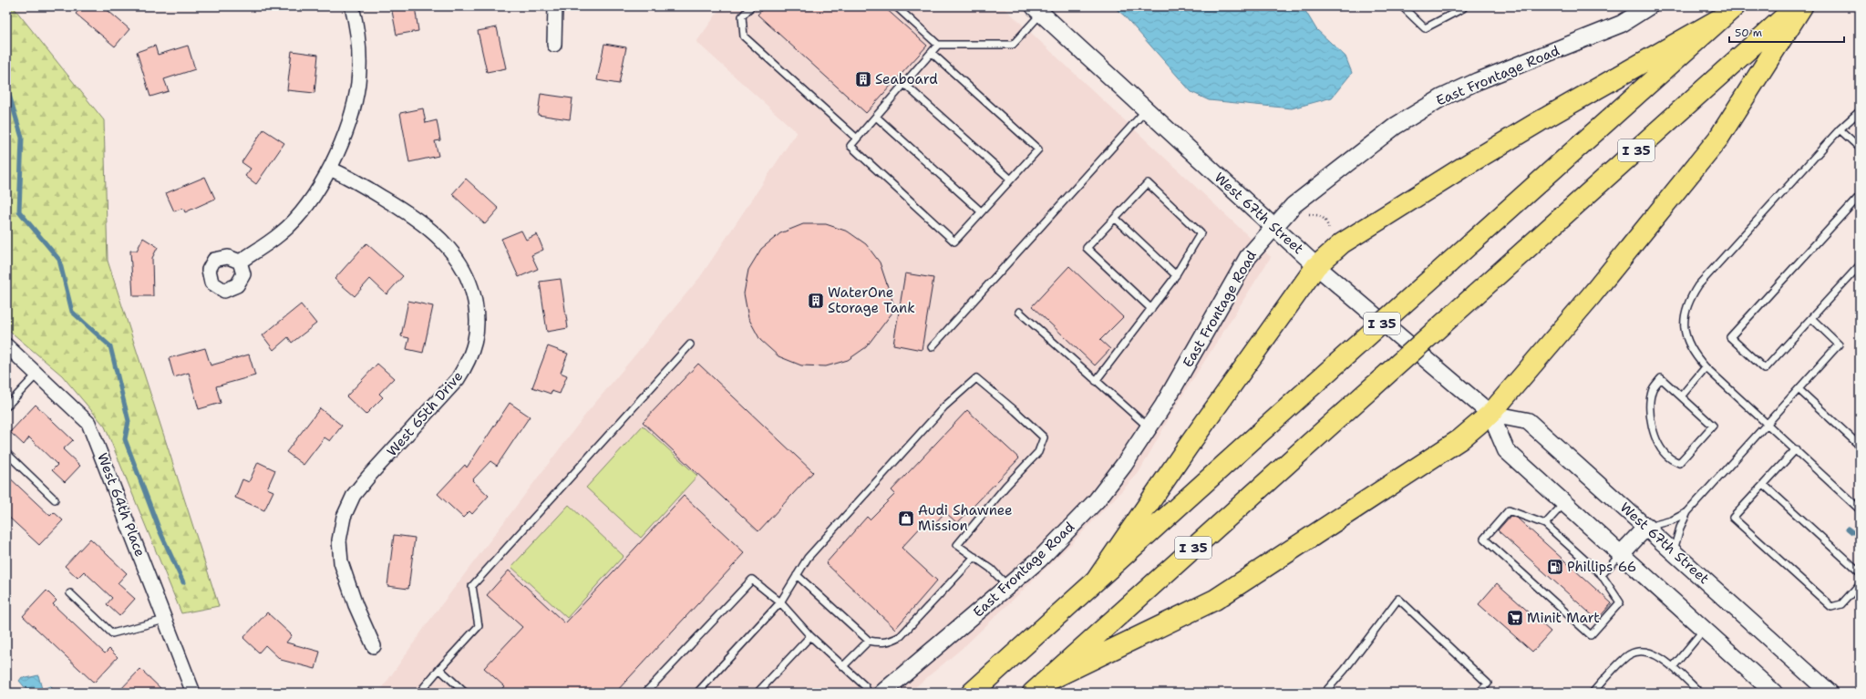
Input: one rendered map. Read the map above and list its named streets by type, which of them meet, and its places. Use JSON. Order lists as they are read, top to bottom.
{
  "streets": {
    "highway": ["I 35"],
    "street": [
      "East Frontage Road",
      "West 67th Street",
      "West 65th Drive",
      "West 64th Place"
    ]
  },
  "crossings": [
    ["East Frontage Road", "West 67th Street"]
  ],
  "places": {
    "building": ["Seaboard", "WaterOne Storage Tank"],
    "shop": ["Audi Shawnee Mission"],
    "fuel station": ["Phillips 66"],
    "supermarket": ["Minit Mart"]
  },
  "scale_bar": "50 m"
}
